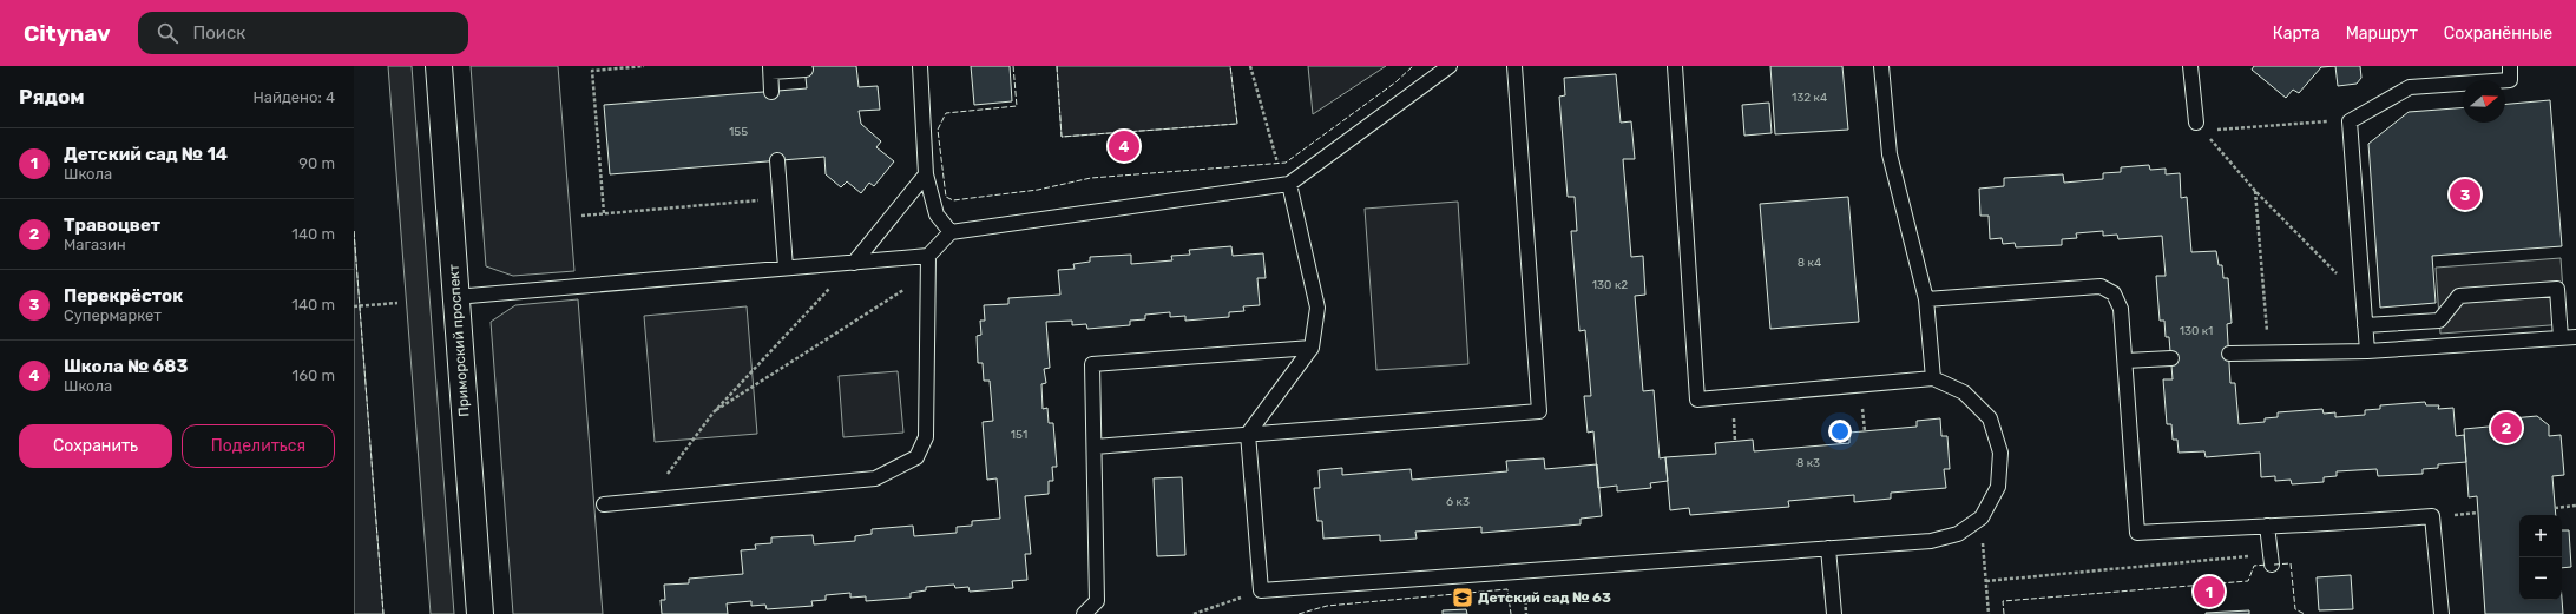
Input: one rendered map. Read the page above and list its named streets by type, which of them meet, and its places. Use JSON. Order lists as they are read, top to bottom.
{
  "streets": {
    "street": ["Приморский проспект"]
  },
  "places": {
    "school or university": ["Детский сад № 63"]
  },
  "house_numbers": [
    "132 к4",
    "155",
    "8 к4",
    "130 к2",
    "130 к1",
    "151",
    "8 к3",
    "6 к3"
  ],
  "north": "right",
  "page": {
    "header": "Citynav",
    "search": "Поиск",
    "nav": ["Карта", "Маршрут", "Сохранённые"],
    "heading": ["Рядом", "Найдено: 4"],
    "list": [
      {
        "mark": "1",
        "name": "Детский сад № 14",
        "note": "Школа",
        "value": "90 m"
      },
      {
        "mark": "2",
        "name": "Травоцвет",
        "note": "Магазин",
        "value": "140 m"
      },
      {
        "mark": "3",
        "name": "Перекрёсток",
        "note": "Супермаркет",
        "value": "140 m"
      },
      {
        "mark": "4",
        "name": "Школа № 683",
        "note": "Школа",
        "value": "160 m"
      }
    ],
    "pins": [
      "4",
      "3",
      "2",
      "1"
    ],
    "buttons": ["Сохранить", "Поделиться"],
    "map_buttons": ["+", "−"]
  }
}
